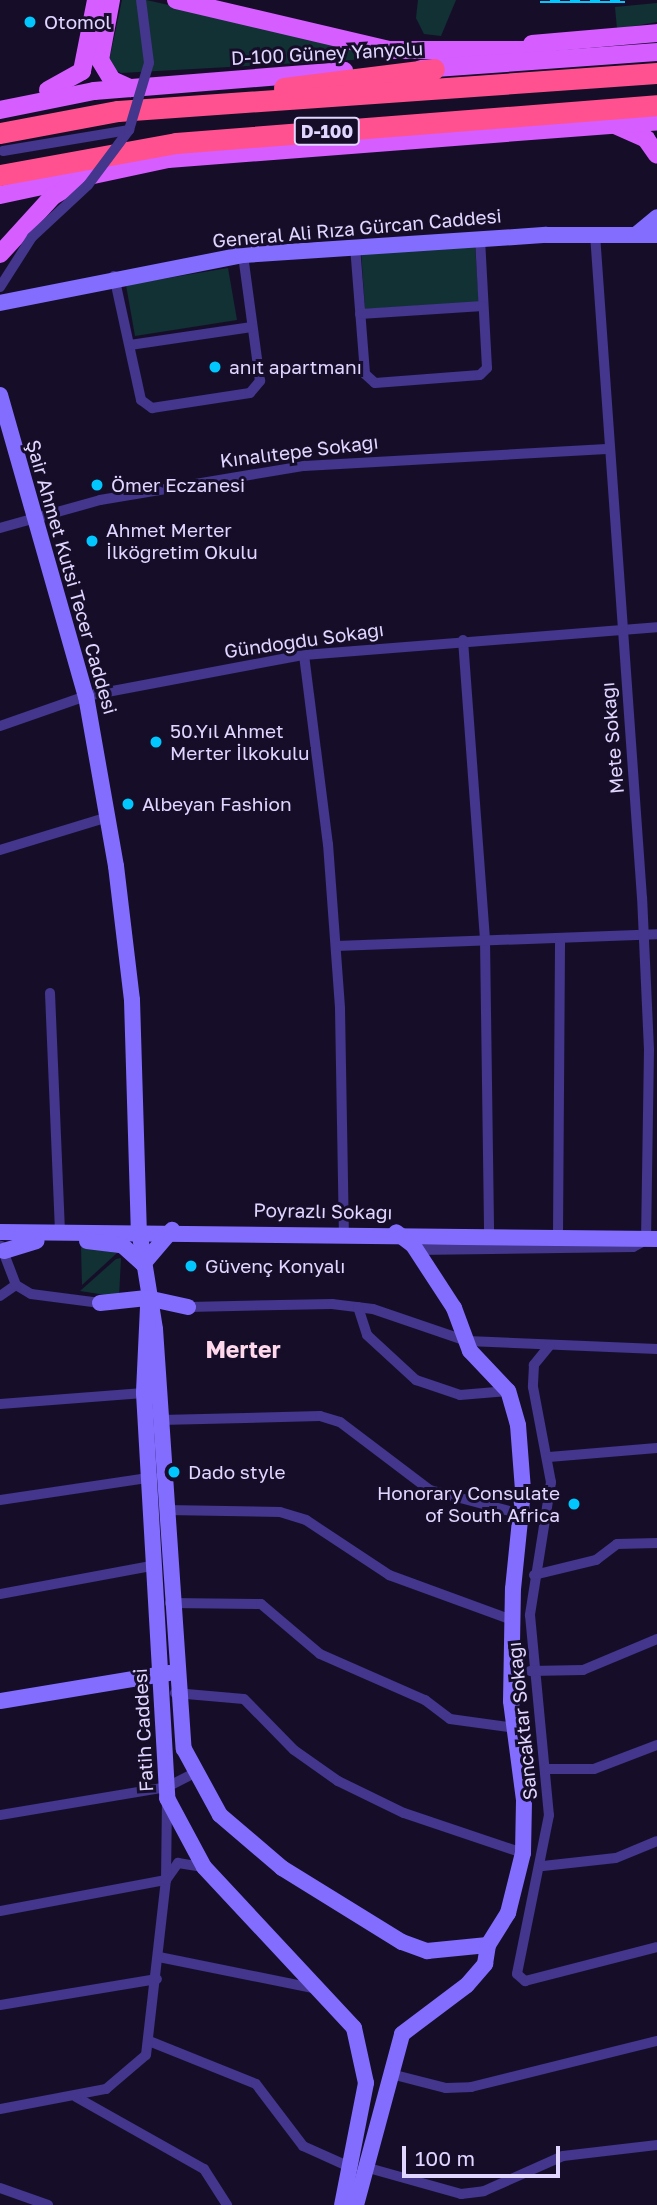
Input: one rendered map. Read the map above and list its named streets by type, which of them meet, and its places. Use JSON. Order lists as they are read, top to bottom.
{
  "streets": {
    "highway": ["D-100"],
    "main road": [
      "D-100 Güney Yanyolu",
      "General Ali Rıza Gürcan Caddesi",
      "Şair Ahmet Kutsi Tecer Caddesi",
      "Poyrazlı Sokağı",
      "Fatih Caddesi"
    ],
    "street": [
      "Kınalıtepe Sokağı",
      "Gündoğdu Sokağı",
      "Mete Sokağı",
      "Sancaktar Sokağı"
    ]
  },
  "crossings": [
    ["General Ali Rıza Gürcan Caddesi", "Mete Sokağı"],
    ["Kınalıtepe Sokağı", "Şair Ahmet Kutsi Tecer Caddesi"],
    ["Kınalıtepe Sokağı", "Mete Sokağı"],
    ["Şair Ahmet Kutsi Tecer Caddesi", "Gündoğdu Sokağı"],
    ["Şair Ahmet Kutsi Tecer Caddesi", "Poyrazlı Sokağı"],
    ["Şair Ahmet Kutsi Tecer Caddesi", "Fatih Caddesi"],
    ["Gündoğdu Sokağı", "Mete Sokağı"],
    ["Mete Sokağı", "Poyrazlı Sokağı"],
    ["Poyrazlı Sokağı", "Fatih Caddesi"]
  ],
  "districts": ["Merter"],
  "places": [
    "Otomol",
    "anıt apartmanı",
    "Ömer Eczanesi",
    "Ahmet Merter İlköğretim Okulu",
    "50.Yıl Ahmet Merter İlkokulu",
    "Albeyan Fashion",
    "Güvenç Konyalı",
    "Dado style",
    "Honorary Consulate of South Africa"
  ],
  "scale_bar": "100 m"
}
